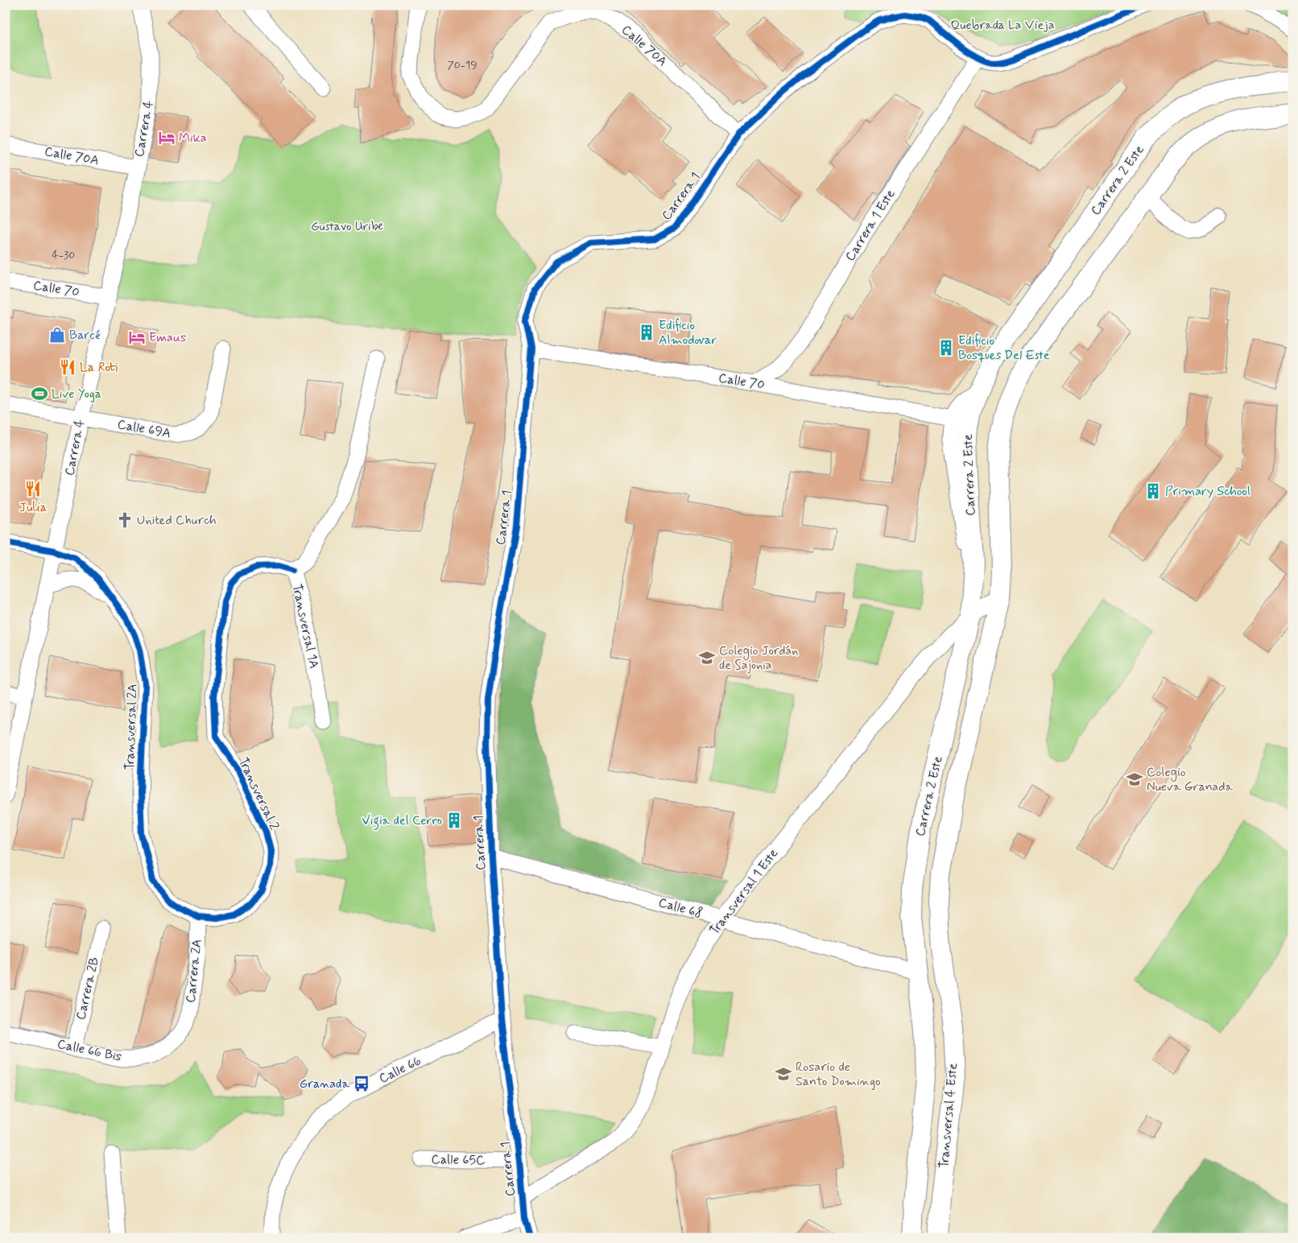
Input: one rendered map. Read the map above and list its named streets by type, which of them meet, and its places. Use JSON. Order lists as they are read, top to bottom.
{
  "streets": {
    "main road": ["Carrera 2 Este", "Transversal 4 Este"],
    "street": [
      "Calle 70A",
      "Carrera 4",
      "Carrera 1",
      "Carrera 1 Este",
      "Calle 70",
      "Calle 69A",
      "Transversal 1A",
      "Transversal 2A",
      "Transversal 2",
      "Transversal 1 Este",
      "Calle 68",
      "Carrera 2A",
      "Carrera 2B",
      "Calle 66 Bis",
      "Calle 66",
      "Calle 65C"
    ]
  },
  "crossings": [
    ["Calle 70A", "Carrera 4"],
    ["Calle 70A", "Carrera 1"],
    ["Carrera 4", "Calle 70"],
    ["Carrera 4", "Calle 69A"],
    ["Carrera 4", "Transversal 2A"],
    ["Carrera 2 Este", "Transversal 1 Este"],
    ["Carrera 2 Este", "Calle 68"],
    ["Carrera 2 Este", "Transversal 4 Este"],
    ["Carrera 1", "Carrera 1 Este"],
    ["Carrera 1", "Calle 70"],
    ["Carrera 1", "Transversal 1 Este"],
    ["Carrera 1", "Calle 68"],
    ["Carrera 1", "Calle 66"],
    ["Carrera 1", "Calle 65C"],
    ["Carrera 1 Este", "Calle 70"],
    ["Transversal 1A", "Transversal 2"],
    ["Transversal 2A", "Transversal 2"],
    ["Transversal 2A", "Carrera 2A"],
    ["Transversal 2", "Carrera 2A"],
    ["Transversal 1 Este", "Calle 68"],
    ["Calle 68", "Transversal 4 Este"],
    ["Carrera 2A", "Calle 66 Bis"],
    ["Carrera 2B", "Calle 66 Bis"]
  ],
  "parks": ["Quebrada La Vieja", "Gustavo Uribe"],
  "places": {
    "hotel": ["Mika", "Emaus"],
    "building": [
      "Edificio Almodovar",
      "Edificio Bosques Del Este",
      "Primary School",
      "Vigia del Cerro"
    ],
    "shop": ["Barcé"],
    "restaurant": ["La Roti", "Julia"],
    "sports": ["Live Yoga"],
    "church": ["United Church"],
    "school or university": ["Colegio Jordán de Sajonia", "Colegio Nueva Granada", "Rosario de Santo Domingo"],
    "bus stop": ["Granada"]
  },
  "house_numbers": ["70-19", "4-30"]
}
